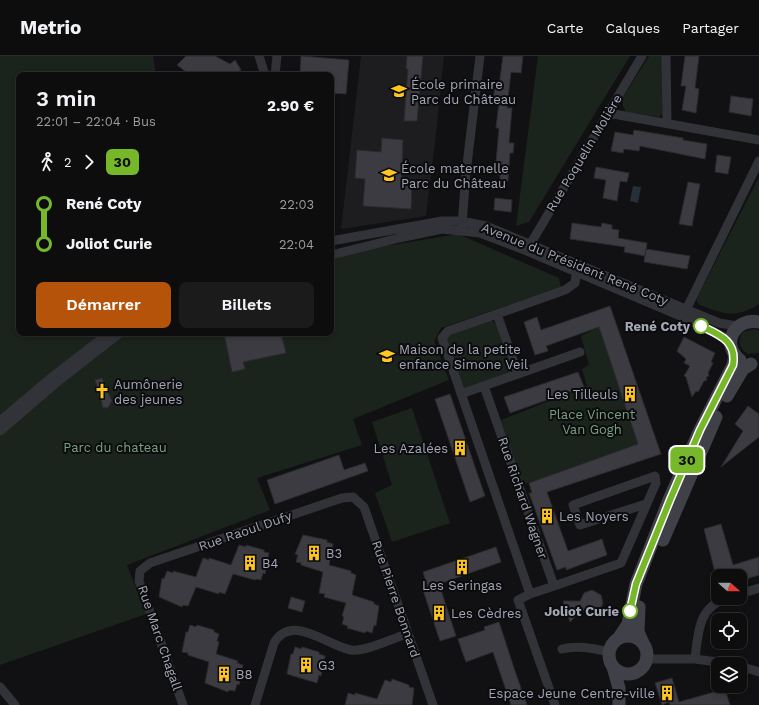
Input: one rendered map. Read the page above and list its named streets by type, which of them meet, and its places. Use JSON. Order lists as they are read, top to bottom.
{
  "streets": {
    "street": [
      "Rue Poquelin Molière",
      "Avenue du Président René Coty",
      "Rue Richard Wagner",
      "Rue Raoul Dufy",
      "Rue Pierre Bonnard",
      "Rue Marc Chagall"
    ]
  },
  "crossings": [
    ["Rue Poquelin Molière", "Avenue du Président René Coty"],
    ["Avenue du Président René Coty", "Rue Richard Wagner"],
    ["Rue Raoul Dufy", "Rue Pierre Bonnard"],
    ["Rue Raoul Dufy", "Rue Marc Chagall"]
  ],
  "parks": ["Place Vincent Van Gogh", "Parc du chateau"],
  "places": {
    "school or university": ["École primaire Parc du Château", "École maternelle Parc du Château", "Maison de la petite enfance Simone Veil"],
    "other": ["René Coty", "Joliot Curie"],
    "church": ["Aumônerie des jeunes"],
    "building": [
      "Les Tilleuls",
      "Les Azalées",
      "Les Noyers",
      "B3",
      "B4",
      "Les Seringas",
      "Les Cèdres",
      "G3",
      "B8",
      "Espace Jeune Centre-ville"
    ]
  },
  "lines": ["bus line 30"],
  "north": "right",
  "page": {
    "header": "Metrio",
    "nav": ["Carte", "Calques", "Partager"],
    "on_map": "30",
    "heading": ["3 min", "22:01 – 22:04 · Bus", "2.90 €"],
    "legs": ["2", "30"],
    "list": [
      {
        "name": "René Coty",
        "value": "22:03"
      },
      {
        "name": "Joliot Curie",
        "value": "22:04"
      }
    ],
    "buttons": ["Démarrer", "Billets"]
  }
}
